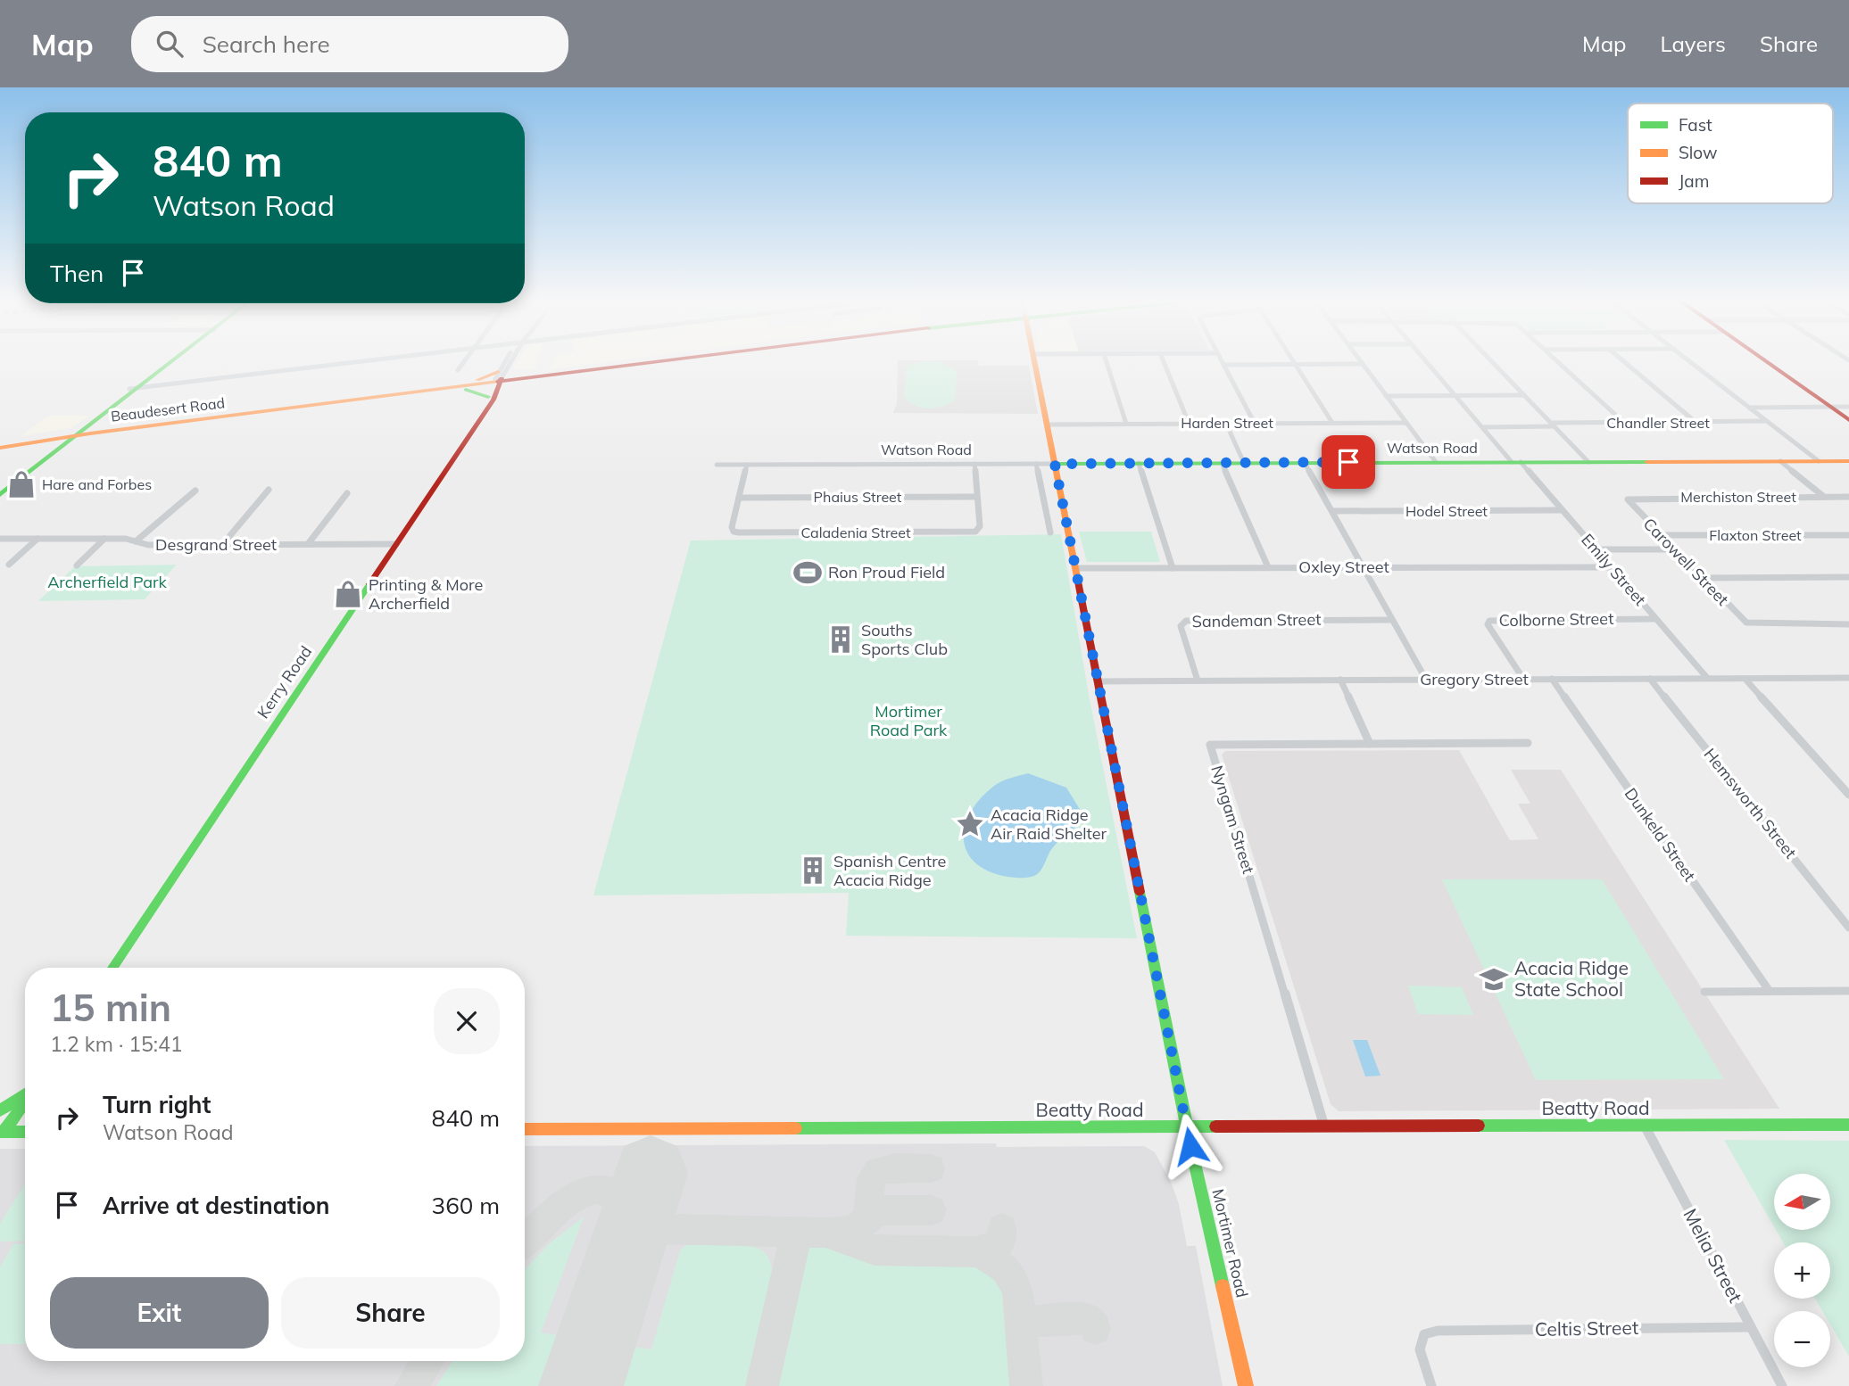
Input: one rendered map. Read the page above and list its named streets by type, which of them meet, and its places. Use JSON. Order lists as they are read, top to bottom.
{
  "streets": {
    "main road": [
      "Beaudesert Road",
      "Watson Road",
      "Kerry Road",
      "Beatty Road",
      "Mortimer Road"
    ],
    "street": [
      "Harden Street",
      "Chandler Street",
      "Phaius Street",
      "Merchiston Street",
      "Hodel Street",
      "Caladenia Street",
      "Flaxton Street",
      "Desgrand Street",
      "Carowell Street",
      "Oxley Street",
      "Emily Street",
      "Colborne Street",
      "Sandeman Street",
      "Gregory Street",
      "Hemsworth Street",
      "Nyngam Street",
      "Dunkeld Street",
      "Melia Street",
      "Celtis Street"
    ]
  },
  "crossings": [
    ["Beaudesert Road", "Kerry Road"],
    ["Harden Street", "Mortimer Road"],
    ["Chandler Street", "Emily Street"],
    ["Watson Road", "Emily Street"],
    ["Watson Road", "Mortimer Road"],
    ["Phaius Street", "Caladenia Street"],
    ["Merchiston Street", "Carowell Street"],
    ["Hodel Street", "Emily Street"],
    ["Flaxton Street", "Carowell Street"],
    ["Desgrand Street", "Kerry Road"],
    ["Oxley Street", "Emily Street"],
    ["Oxley Street", "Mortimer Road"],
    ["Emily Street", "Colborne Street"],
    ["Emily Street", "Gregory Street"],
    ["Colborne Street", "Gregory Street"],
    ["Sandeman Street", "Gregory Street"],
    ["Gregory Street", "Hemsworth Street"],
    ["Gregory Street", "Dunkeld Street"],
    ["Gregory Street", "Mortimer Road"],
    ["Nyngam Street", "Beatty Road"],
    ["Beatty Road", "Mortimer Road"],
    ["Beatty Road", "Melia Street"],
    ["Melia Street", "Celtis Street"]
  ],
  "parks": ["Archerfield Park", "Mortimer Road Park"],
  "places": {
    "shop": ["Hare and Forbes", "Printing & More Archerfield"],
    "sports": ["Ron Proud Field"],
    "building": ["Souths Sports Club", "Spanish Centre Acacia Ridge"],
    "place": ["Acacia Ridge Air Raid Shelter"],
    "school or university": ["Acacia Ridge State School"]
  },
  "legend": ["Fast", "Slow", "Jam"],
  "north": "left",
  "page": {
    "header": "Map",
    "search": "Search here",
    "nav": ["Map", "Layers", "Share"],
    "turn": ["840 m", "Watson Road"],
    "then": "Then",
    "heading": ["15 min", "1.2 km · 15:41"],
    "list": [
      {
        "name": "Turn right",
        "note": "Watson Road",
        "value": "840 m"
      },
      {
        "name": "Arrive at destination",
        "value": "360 m"
      }
    ],
    "map_buttons": ["+", "−"],
    "buttons": ["Exit", "Share"]
  }
}
